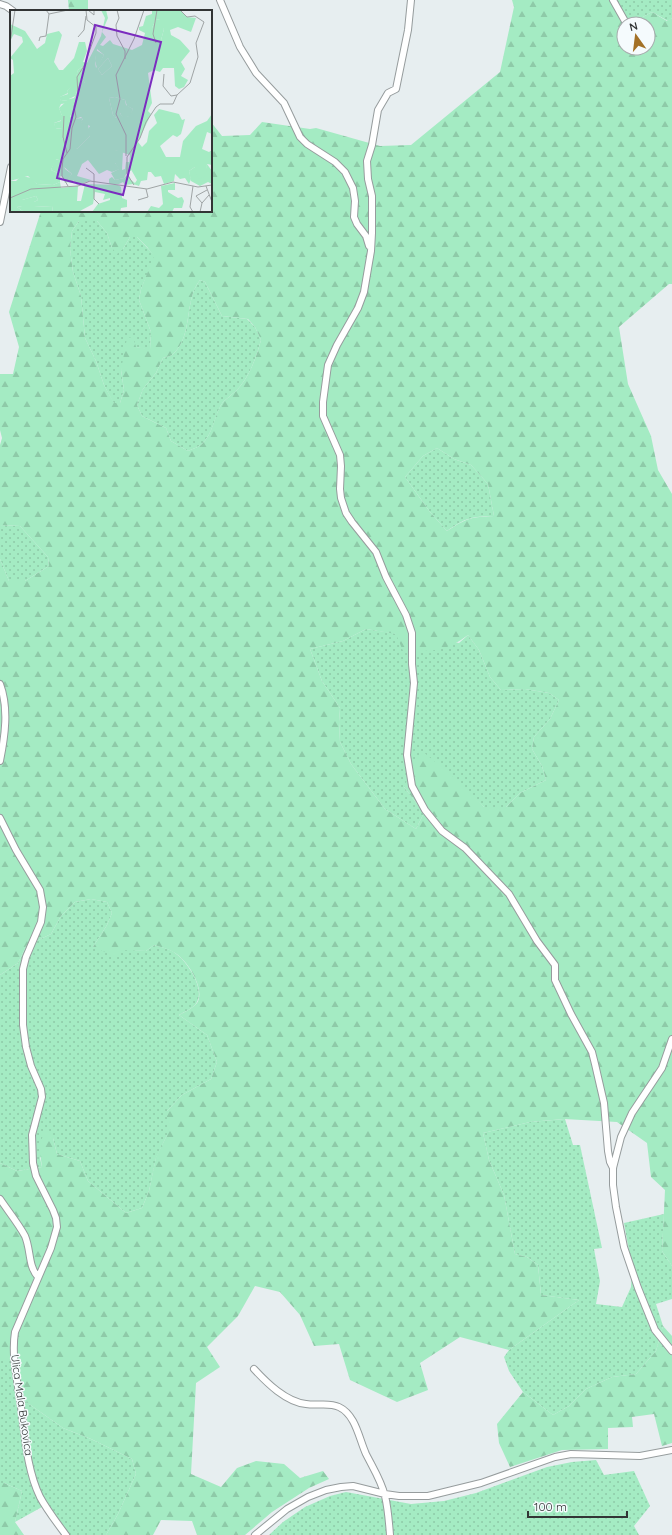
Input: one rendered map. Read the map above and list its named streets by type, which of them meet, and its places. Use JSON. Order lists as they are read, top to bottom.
{
  "streets": {
    "street": ["Ulica Mala Bukovica"]
  },
  "scale_bar": "100 m",
  "north": "top"
}
